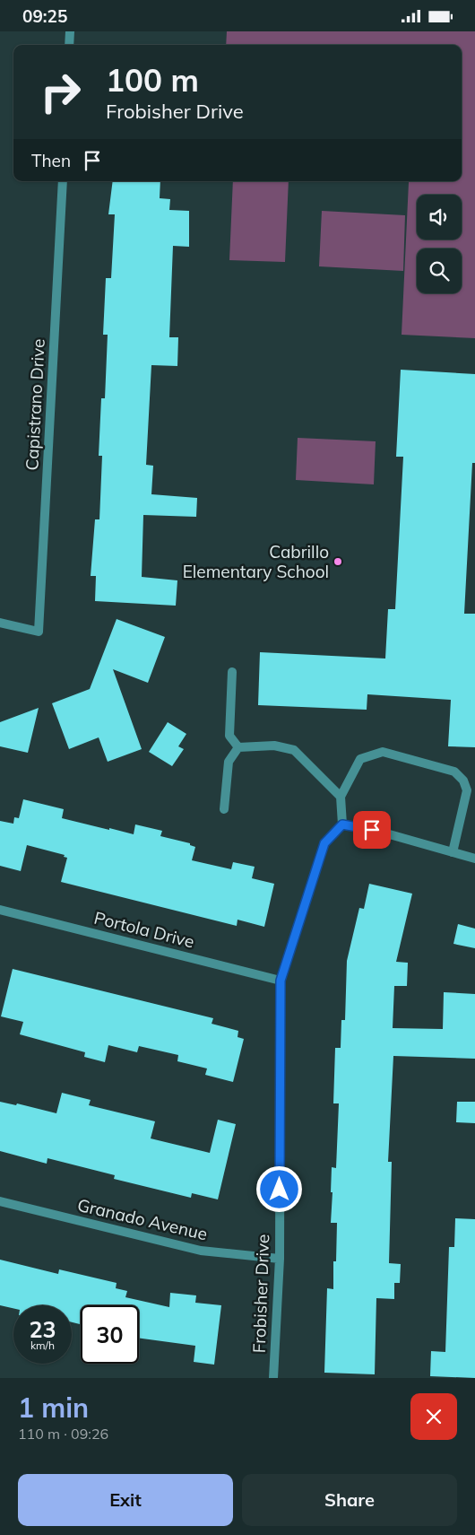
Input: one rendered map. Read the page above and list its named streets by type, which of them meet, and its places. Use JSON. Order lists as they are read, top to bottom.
{
  "streets": {
    "street": [
      "Capistrano Drive",
      "Portola Drive",
      "Granado Avenue",
      "Frobisher Drive"
    ]
  },
  "crossings": [
    ["Portola Drive", "Frobisher Drive"],
    ["Granado Avenue", "Frobisher Drive"]
  ],
  "places": ["Cabrillo Elementary School"],
  "page": {
    "status": "09:25",
    "turn": ["100 m", "Frobisher Drive"],
    "then": "Then",
    "speed": "23 km/h",
    "limit": "30",
    "heading": ["1 min", "110 m · 09:26"],
    "buttons": ["Exit", "Share"]
  }
}
